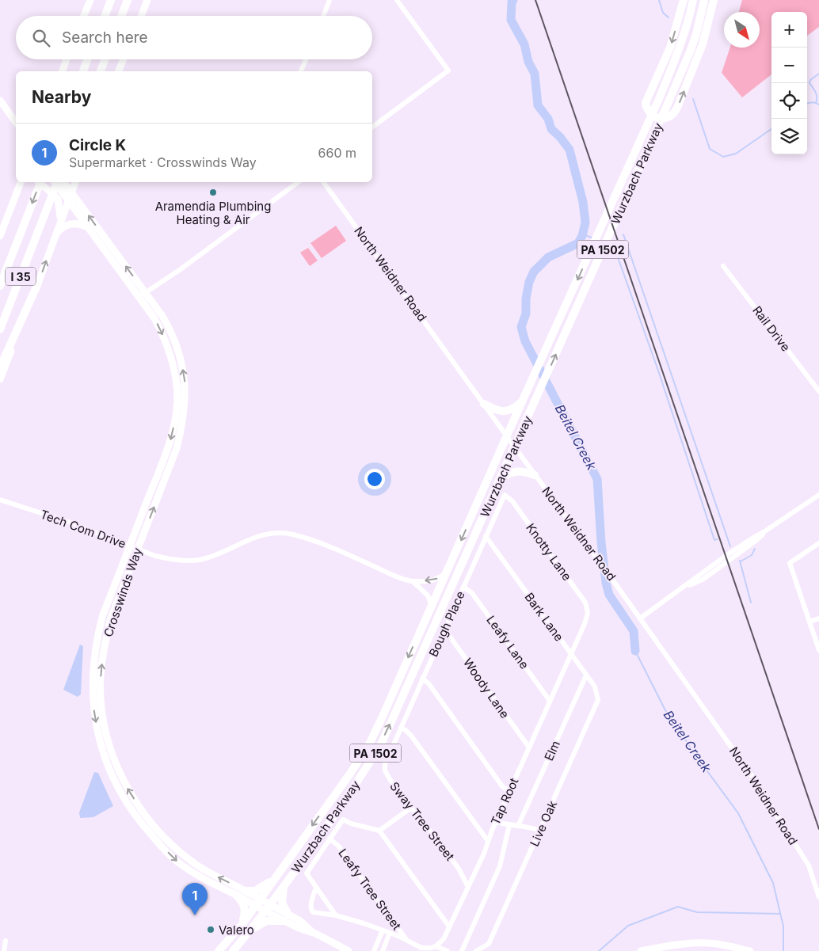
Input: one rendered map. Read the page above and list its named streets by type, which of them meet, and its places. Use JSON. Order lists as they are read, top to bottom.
{
  "streets": {
    "highway": ["Wurzbach Parkway", "PA 1502", "I 35"],
    "main road": ["Crosswinds Way"],
    "street": [
      "North Weidner Road",
      "Rail Drive",
      "Tech Com Drive",
      "Knotty Lane",
      "Bark Lane",
      "Bough Place",
      "Leafy Lane",
      "Woody Lane",
      "Elm",
      "Tap Root",
      "Sway Tree Street",
      "Live Oak",
      "Leafy Tree Street"
    ]
  },
  "crossings": [
    ["Wurzbach Parkway", "North Weidner Road"],
    ["Wurzbach Parkway", "Tech Com Drive"],
    ["Wurzbach Parkway", "Crosswinds Way"],
    ["Tech Com Drive", "Crosswinds Way"],
    ["Knotty Lane", "Bough Place"],
    ["Knotty Lane", "Tap Root"],
    ["Bark Lane", "Bough Place"],
    ["Bark Lane", "Elm"],
    ["Bark Lane", "Tap Root"],
    ["Bark Lane", "Live Oak"],
    ["Bough Place", "Leafy Lane"],
    ["Bough Place", "Woody Lane"],
    ["Bough Place", "Sway Tree Street"],
    ["Leafy Lane", "Tap Root"],
    ["Woody Lane", "Tap Root"],
    ["Tap Root", "Sway Tree Street"]
  ],
  "water": ["Beitel Creek"],
  "places": ["Aramendia Plumbing Heating & Air", "Valero"],
  "north": "bottom right",
  "page": {
    "map_buttons": ["+", "−"],
    "search": "Search here",
    "heading": "Nearby",
    "list": [
      {
        "mark": "1",
        "name": "Circle K",
        "note": "Supermarket · Crosswinds Way",
        "value": "660 m"
      }
    ],
    "pins": "1"
  }
}
